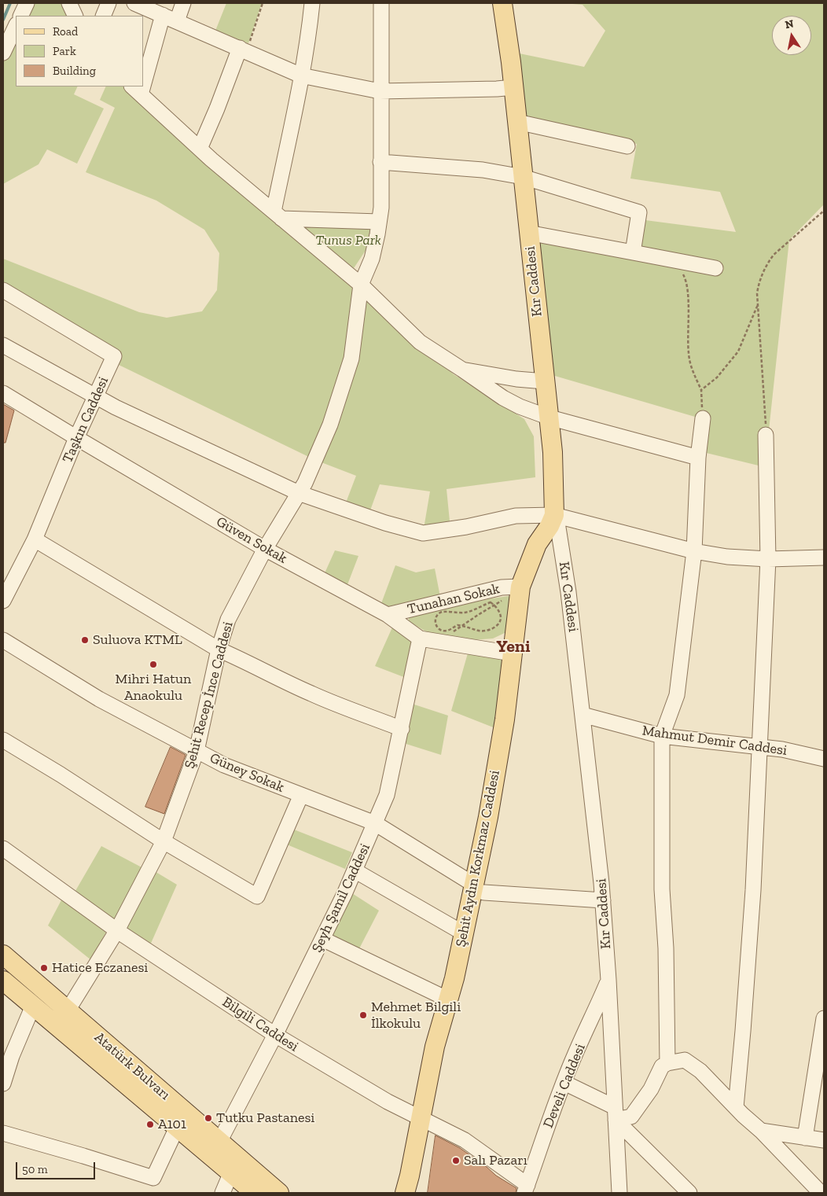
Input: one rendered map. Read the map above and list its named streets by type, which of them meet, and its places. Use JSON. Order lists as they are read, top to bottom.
{
  "streets": {
    "main road": ["Kır Caddesi", "Şehit Aydın Korkmaz Caddesi", "Atatürk Bulvarı"],
    "street": [
      "Taşkın Caddesi",
      "Güven Sokak",
      "Tunahan Sokak",
      "Şehit Recep İnce Caddesi",
      "Mahmut Demir Caddesi",
      "Güney Sokak",
      "Şeyh Şamil Caddesi",
      "Bilgili Caddesi",
      "Develi Caddesi"
    ]
  },
  "crossings": [
    ["Kır Caddesi", "Mahmut Demir Caddesi"],
    ["Kır Caddesi", "Şehit Aydın Korkmaz Caddesi"],
    ["Kır Caddesi", "Develi Caddesi"],
    ["Taşkın Caddesi", "Güven Sokak"],
    ["Güven Sokak", "Tunahan Sokak"],
    ["Güven Sokak", "Şehit Recep İnce Caddesi"],
    ["Güven Sokak", "Şehit Aydın Korkmaz Caddesi"],
    ["Güven Sokak", "Şeyh Şamil Caddesi"],
    ["Tunahan Sokak", "Şehit Aydın Korkmaz Caddesi"],
    ["Şehit Recep İnce Caddesi", "Güney Sokak"],
    ["Şehit Recep İnce Caddesi", "Bilgili Caddesi"],
    ["Şehit Recep İnce Caddesi", "Atatürk Bulvarı"],
    ["Güney Sokak", "Şehit Aydın Korkmaz Caddesi"],
    ["Güney Sokak", "Şeyh Şamil Caddesi"],
    ["Şehit Aydın Korkmaz Caddesi", "Bilgili Caddesi"],
    ["Şeyh Şamil Caddesi", "Bilgili Caddesi"],
    ["Şeyh Şamil Caddesi", "Atatürk Bulvarı"],
    ["Bilgili Caddesi", "Develi Caddesi"]
  ],
  "districts": ["Yeni"],
  "parks": ["Tunus Park"],
  "places": [
    "Suluova KTML",
    "Mihri Hatun Anaokulu",
    "Hatice Eczanesi",
    "Mehmet Bilgili İlkokulu",
    "Tutku Pastanesi",
    "A101",
    "Salı Pazarı"
  ],
  "legend": ["Road", "Park", "Building"],
  "scale_bar": "50 m",
  "north": "top"
}
